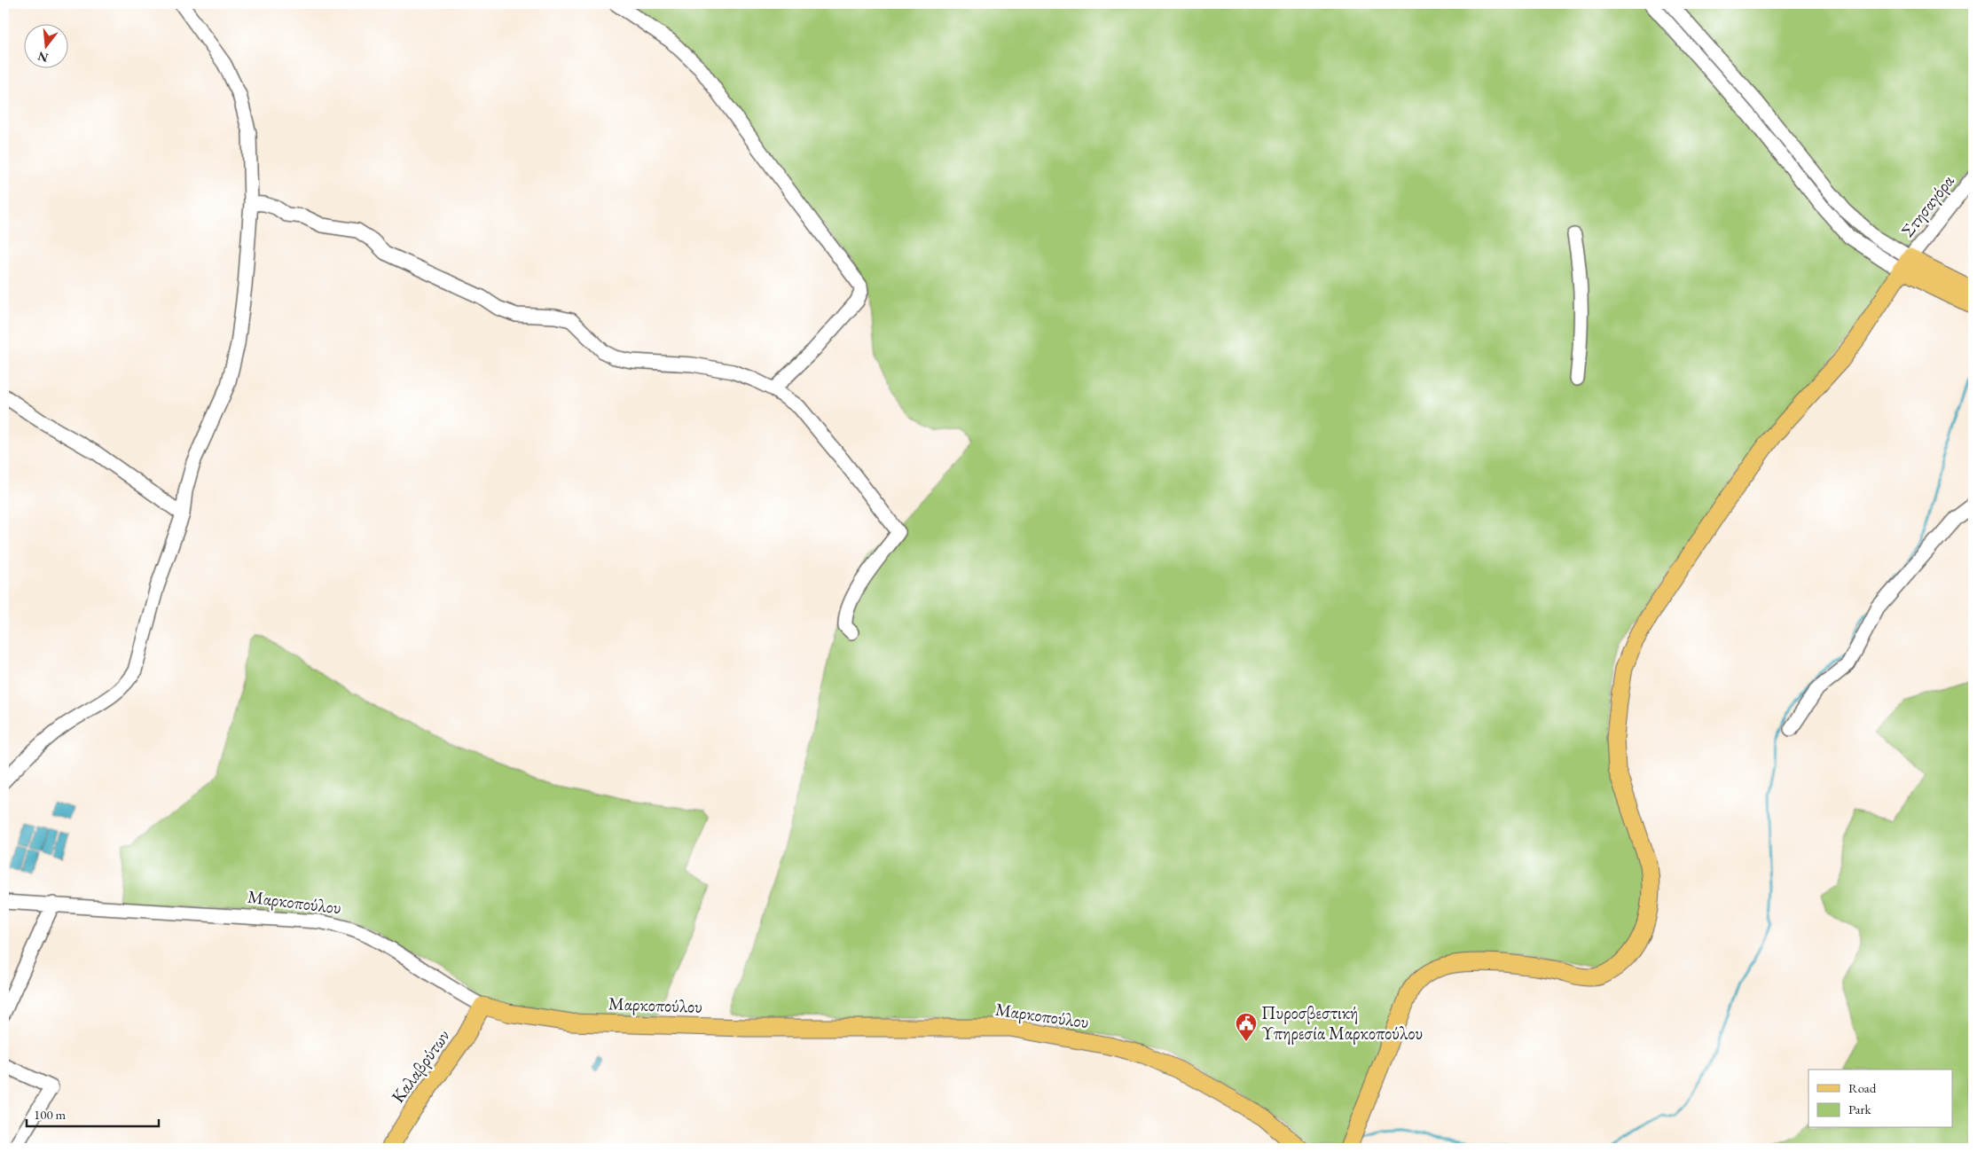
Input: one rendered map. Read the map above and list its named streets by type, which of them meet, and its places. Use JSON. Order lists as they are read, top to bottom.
{
  "streets": {
    "main road": ["Μαρκοπούλου", "Καλαβρύτων"],
    "street": ["Στησαγόρα"]
  },
  "crossings": [
    ["Μαρκοπούλου", "Καλαβρύτων"]
  ],
  "places": {
    "public building": ["Πυροσβεστική Υπηρεσία Μαρκοπούλου"]
  },
  "legend": ["Road", "Park"],
  "scale_bar": "100 m",
  "north": "bottom"
}
